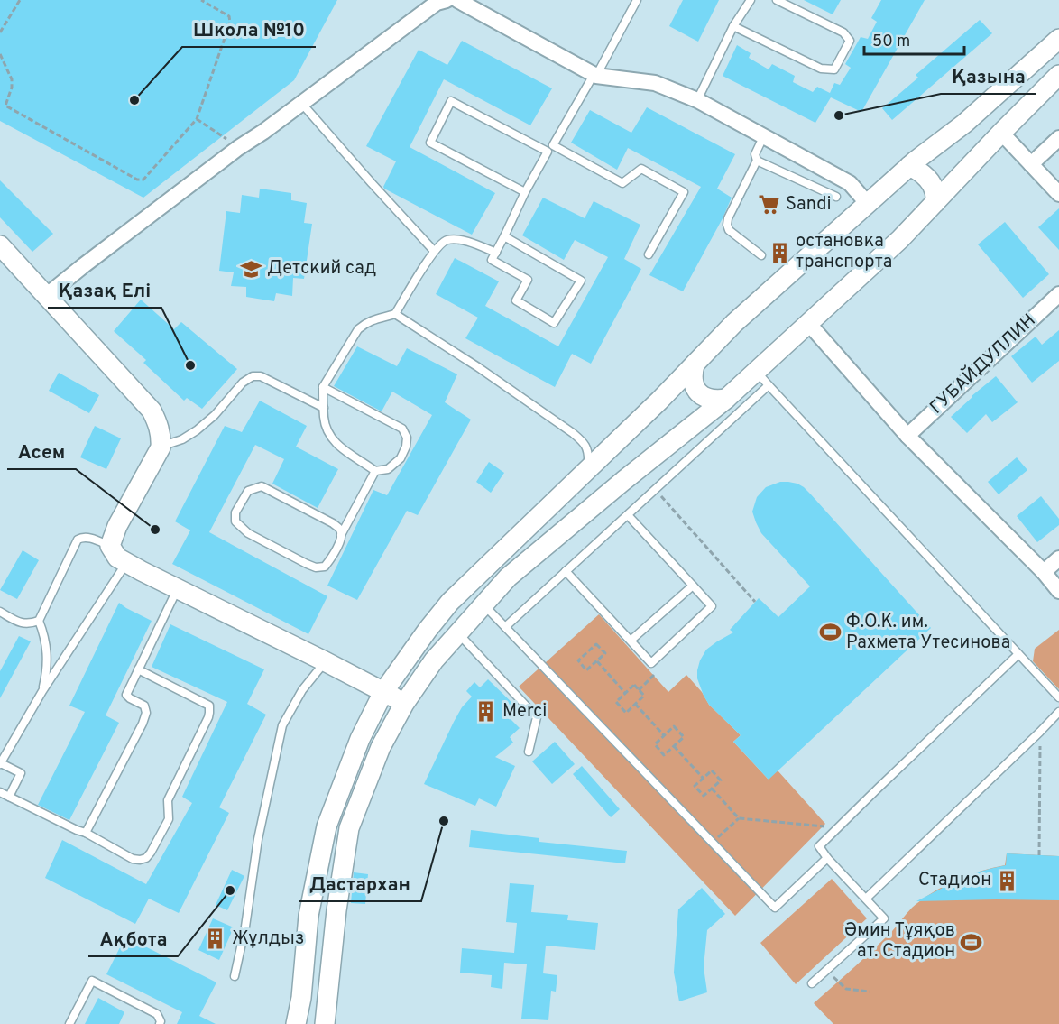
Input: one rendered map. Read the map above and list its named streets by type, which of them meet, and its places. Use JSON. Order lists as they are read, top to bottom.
{
  "streets": {
    "street": ["ГУБАЙДУЛЛИН"]
  },
  "places": {
    "other": [
      "Школа №10",
      "Қазына",
      "Қазақ Елі",
      "Асем",
      "Дастархан",
      "Ақбота"
    ],
    "supermarket": ["Sandi"],
    "building": [
      "остановка транспорта",
      "Merci",
      "Стадион",
      "Жұлдыз"
    ],
    "school or university": ["Детский сад"],
    "sports": ["Ф.О.К. им. Рахмета Утесинова", "Әмин Тұяқов ат. Стадион"]
  },
  "scale_bar": "50 m"
}
